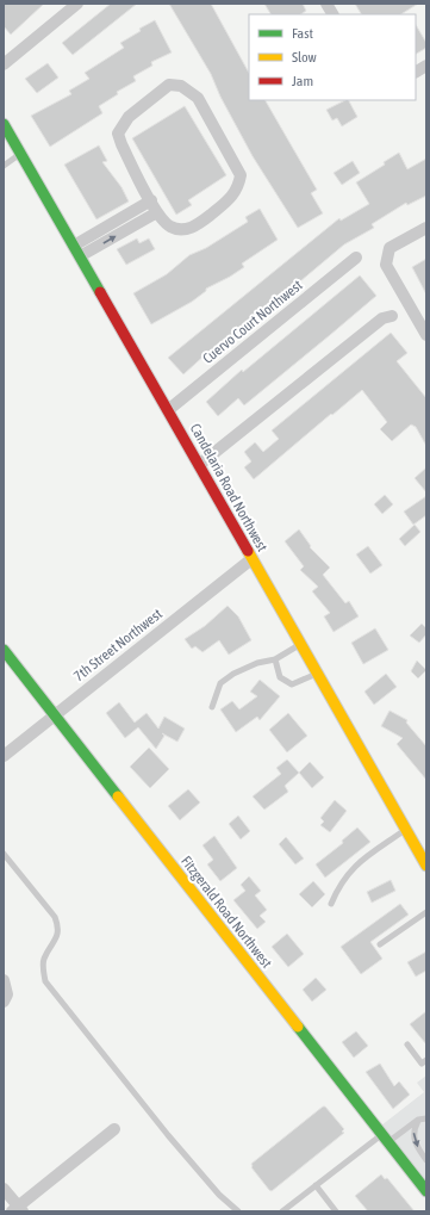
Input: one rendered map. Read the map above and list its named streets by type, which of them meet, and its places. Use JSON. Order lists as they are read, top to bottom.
{
  "streets": {
    "main road": ["Candelaria Road Northwest", "Fitzgerald Road Northwest"],
    "street": ["Cuervo Court Northwest", "7th Street Northwest"]
  },
  "crossings": [
    ["Cuervo Court Northwest", "Candelaria Road Northwest"],
    ["Candelaria Road Northwest", "7th Street Northwest"],
    ["7th Street Northwest", "Fitzgerald Road Northwest"]
  ],
  "legend": ["Fast", "Slow", "Jam"]
}
